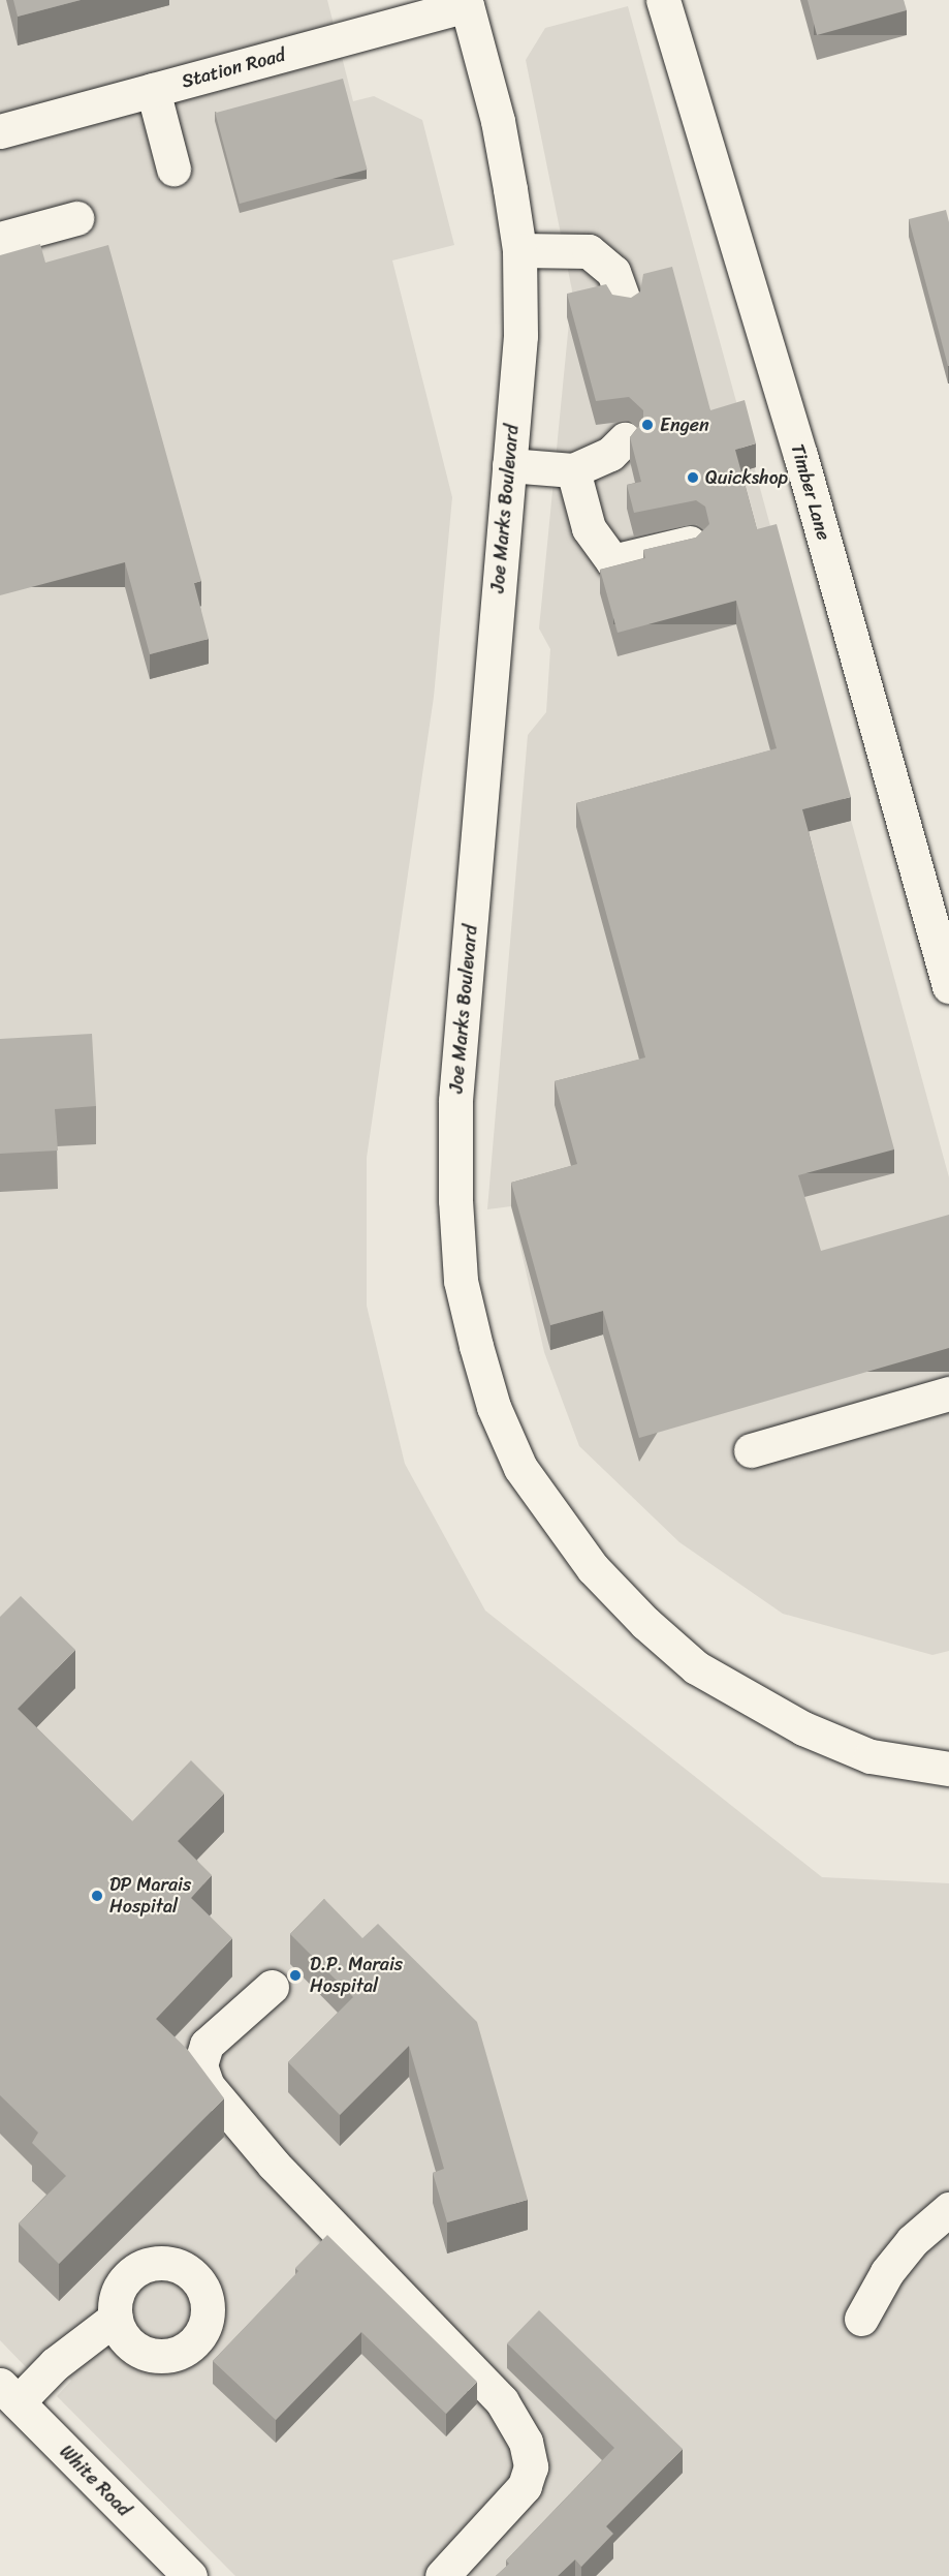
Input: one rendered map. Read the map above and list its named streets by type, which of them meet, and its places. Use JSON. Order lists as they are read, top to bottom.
{
  "streets": {
    "main road": [
      "Station Road",
      "Timber Lane",
      "Joe Marks Boulevard",
      "White Road"
    ]
  },
  "crossings": [
    ["Station Road", "Joe Marks Boulevard"]
  ],
  "places": [
    "Engen",
    "Quickshop",
    "DP Marais Hospital",
    "D.P. Marais Hospital"
  ]
}
